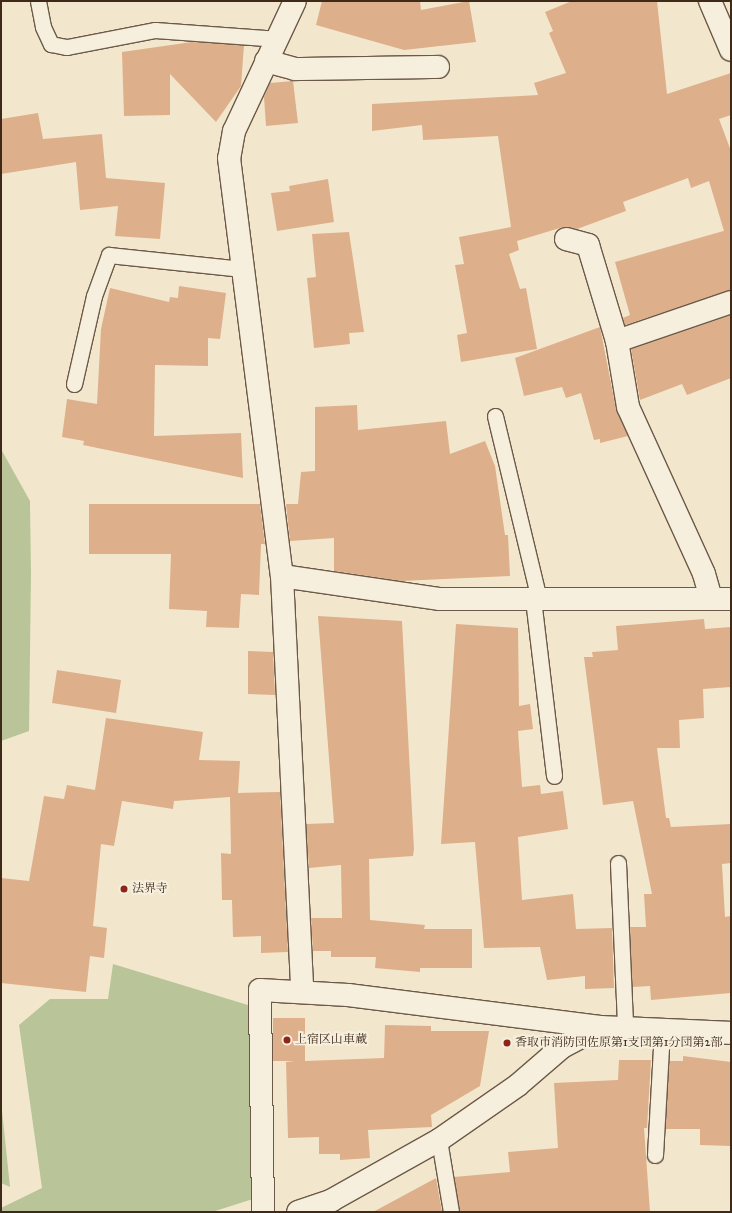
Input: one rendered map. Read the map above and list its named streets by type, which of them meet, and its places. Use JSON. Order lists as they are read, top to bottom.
{
  "places": ["法界寺", "上宿区山車蔵", "香取市消防団佐原第1支団第1分団第2部"]
}
